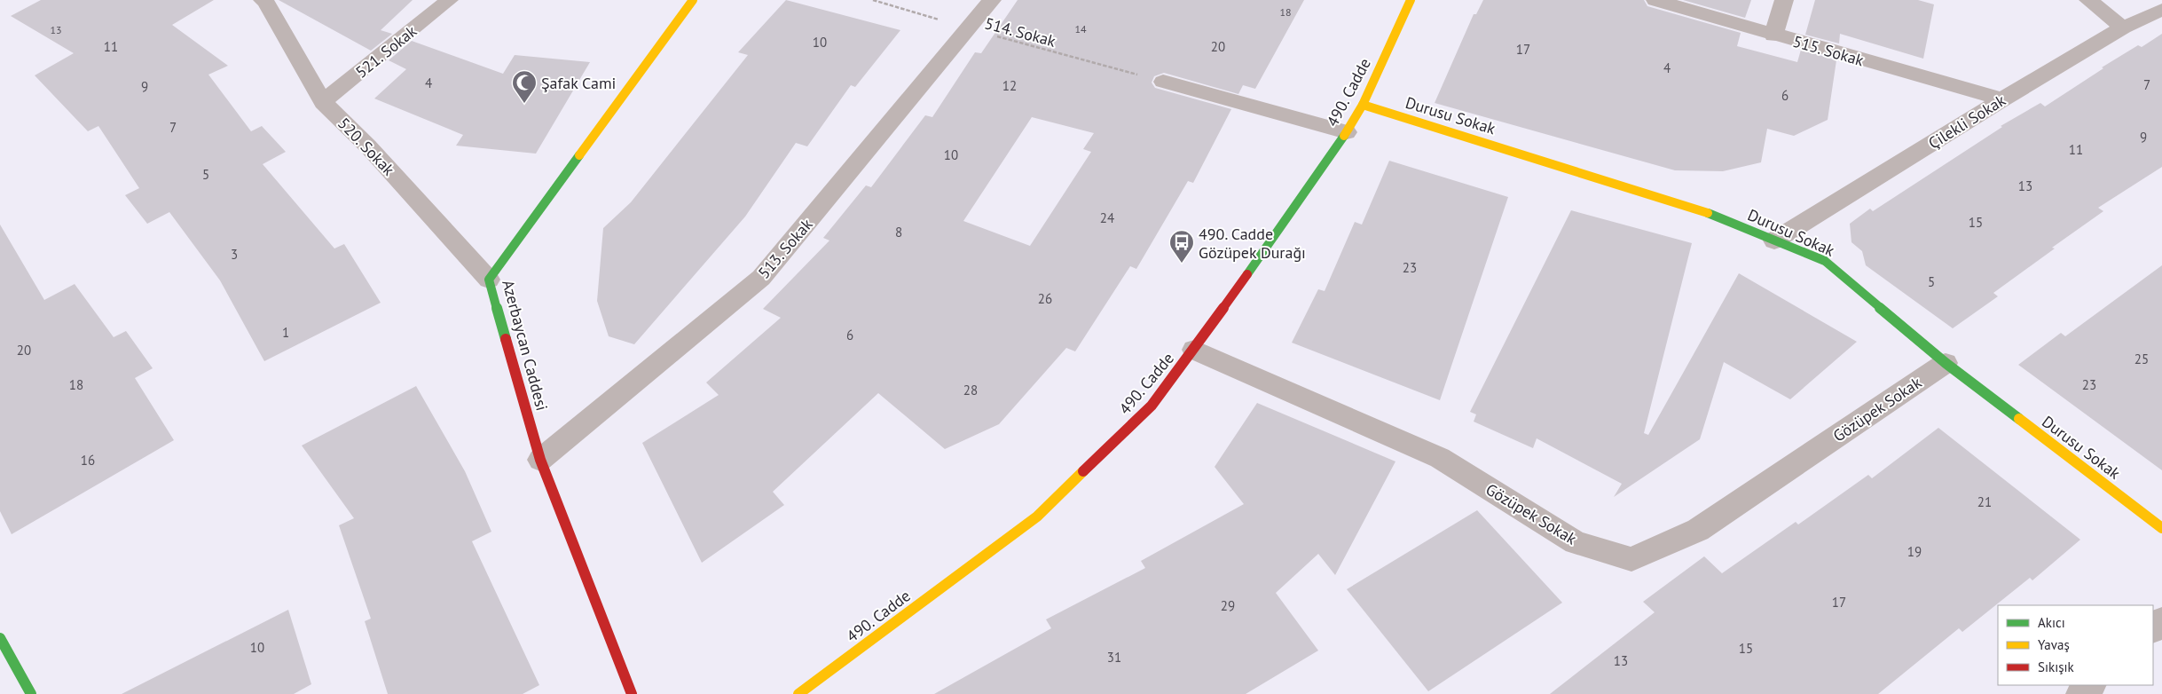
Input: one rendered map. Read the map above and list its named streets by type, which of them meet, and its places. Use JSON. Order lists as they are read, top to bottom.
{
  "streets": {
    "street": [
      "515. Sokak",
      "521. Sokak",
      "490. Cadde",
      "Durusu Sokak",
      "Çilekli Sokak",
      "520. Sokak",
      "513. Sokak",
      "Azerbaycan Caddesi",
      "Gözüpek Sokak"
    ],
    "path": ["514. Sokak"]
  },
  "crossings": [
    ["514. Sokak", "513. Sokak"],
    ["515. Sokak", "Çilekli Sokak"],
    ["521. Sokak", "520. Sokak"],
    ["490. Cadde", "Durusu Sokak"],
    ["490. Cadde", "Gözüpek Sokak"],
    ["Durusu Sokak", "Çilekli Sokak"],
    ["Durusu Sokak", "Gözüpek Sokak"],
    ["520. Sokak", "Azerbaycan Caddesi"],
    ["513. Sokak", "Azerbaycan Caddesi"]
  ],
  "places": {
    "mosque": ["Şafak Cami"],
    "bus stop": ["490. Cadde Gözüpek Durağı"]
  },
  "house_numbers": [
    "18",
    "14",
    "13",
    "10",
    "11",
    "20",
    "17",
    "4",
    "4",
    "7",
    "12",
    "9",
    "6",
    "7",
    "9",
    "11",
    "10",
    "5",
    "13",
    "24",
    "15",
    "8",
    "3",
    "23",
    "5",
    "26",
    "1",
    "6",
    "20",
    "25",
    "18",
    "23",
    "28",
    "16",
    "21",
    "19",
    "17",
    "29",
    "10",
    "15",
    "31",
    "13"
  ],
  "legend": ["Akıcı", "Yavaş", "Sıkışık"]
}
